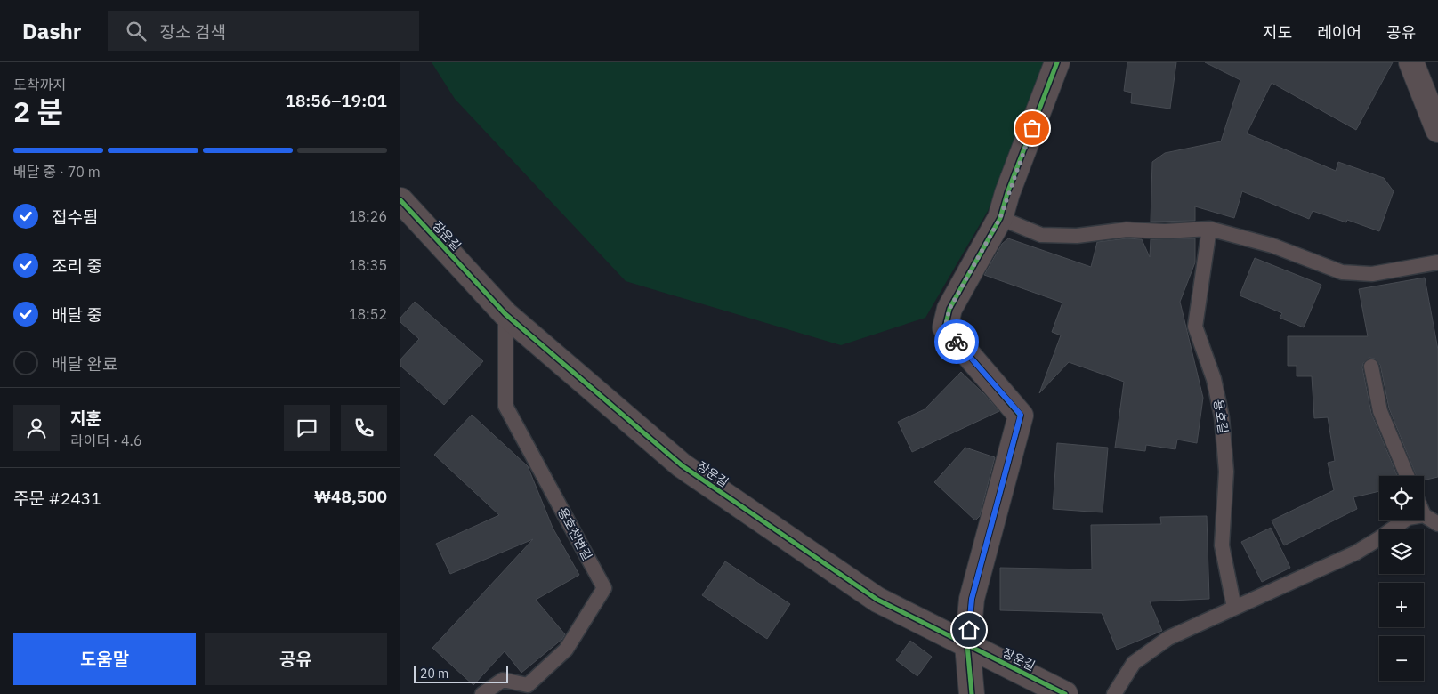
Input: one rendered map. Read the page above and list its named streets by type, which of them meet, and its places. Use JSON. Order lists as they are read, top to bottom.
{
  "streets": {
    "street": ["장운길"],
    "lane": ["용호길", "용호천변길"]
  },
  "crossings": [
    ["장운길", "용호천변길"]
  ],
  "scale_bar": "20 m",
  "page": {
    "header": "Dashr",
    "search": "장소 검색",
    "nav": ["지도", "레이어", "공유"],
    "heading": ["2 분", "도착까지", "18:56–19:01"],
    "panel": [
      "지훈",
      "라이더 · 4.6",
      "주문 #2431",
      "₩48,500"
    ],
    "bar": "배달 중 · 70 m",
    "list": [
      ["접수됨", "18:26"],
      ["조리 중", "18:35"],
      ["배달 중", "18:52"],
      "배달 완료"
    ],
    "map_buttons": ["+", "−"],
    "buttons": ["도움말", "공유"],
    "scale": "20 m"
  }
}
